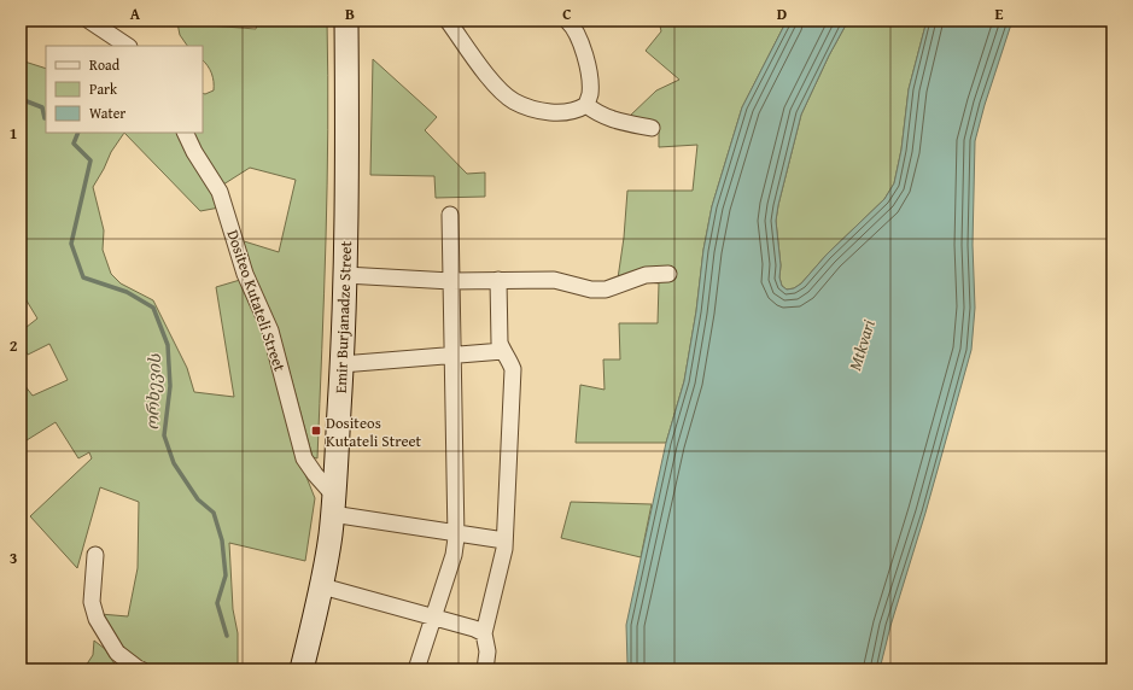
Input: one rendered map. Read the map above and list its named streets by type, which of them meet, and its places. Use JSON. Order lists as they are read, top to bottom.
{
  "streets": {
    "street": ["Dositeo Kutateli Street", "Emir Burjanadze Street"]
  },
  "crossings": [
    ["Dositeo Kutateli Street", "Emir Burjanadze Street"]
  ],
  "water": ["Mtkvari", "ორხევის"],
  "places": {
    "transit": ["Dositeos Kutateli Street"]
  },
  "legend": ["Road", "Park", "Water"],
  "grid": {
    "columns": [
      "A",
      "B",
      "C",
      "D",
      "E"
    ],
    "rows": ["1", "2", "3"]
  }
}
